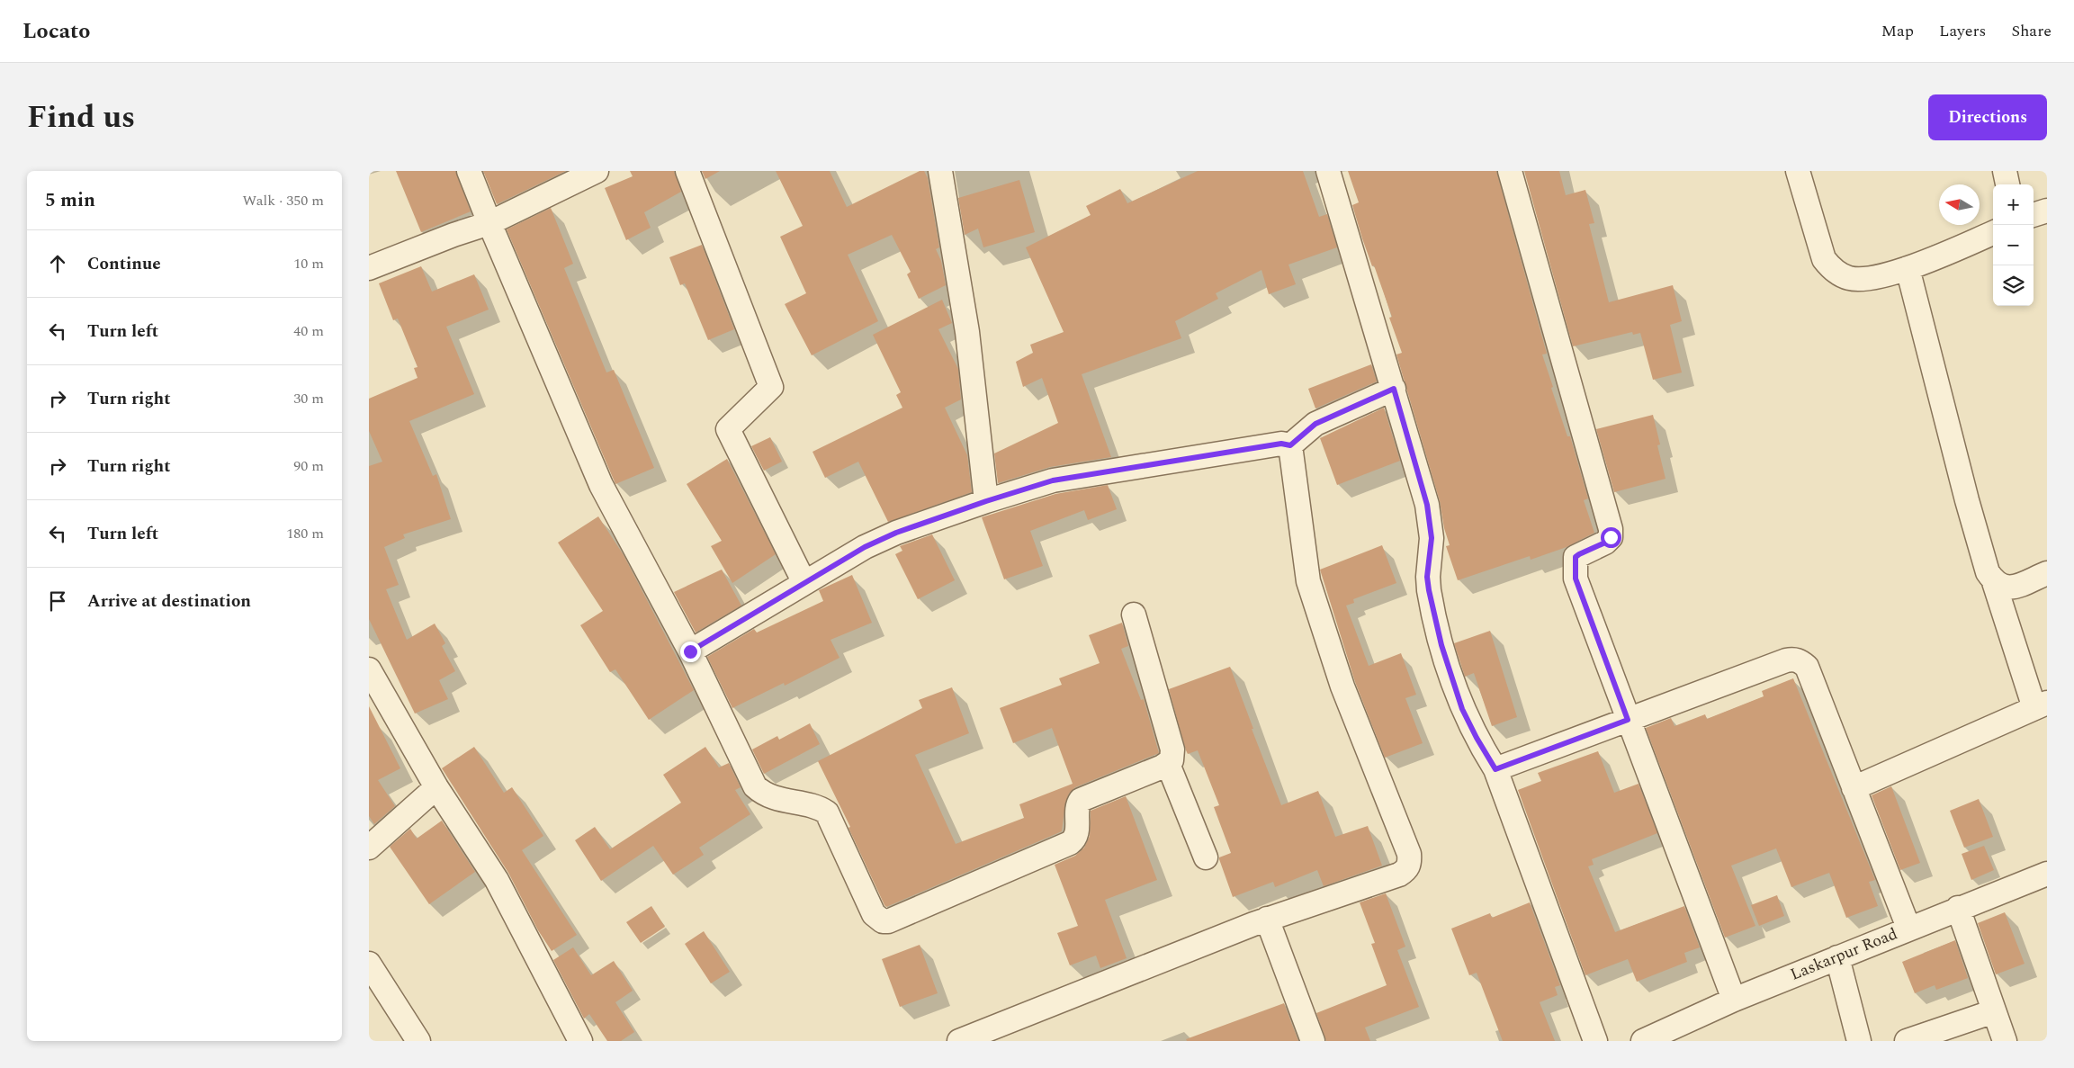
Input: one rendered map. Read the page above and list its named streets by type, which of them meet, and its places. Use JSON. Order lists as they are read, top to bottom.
{
  "streets": {
    "street": ["Laskarpur Road"]
  },
  "north": "left",
  "page": {
    "header": "Locato",
    "nav": ["Map", "Layers", "Share"],
    "title": "Find us",
    "buttons": "Directions",
    "heading": ["5 min", "Walk · 350 m"],
    "map_buttons": ["+", "−"],
    "list": [
      ["Continue", "10 m"],
      ["Turn left", "40 m"],
      ["Turn right", "30 m"],
      ["Turn right", "90 m"],
      ["Turn left", "180 m"],
      "Arrive at destination"
    ]
  }
}
